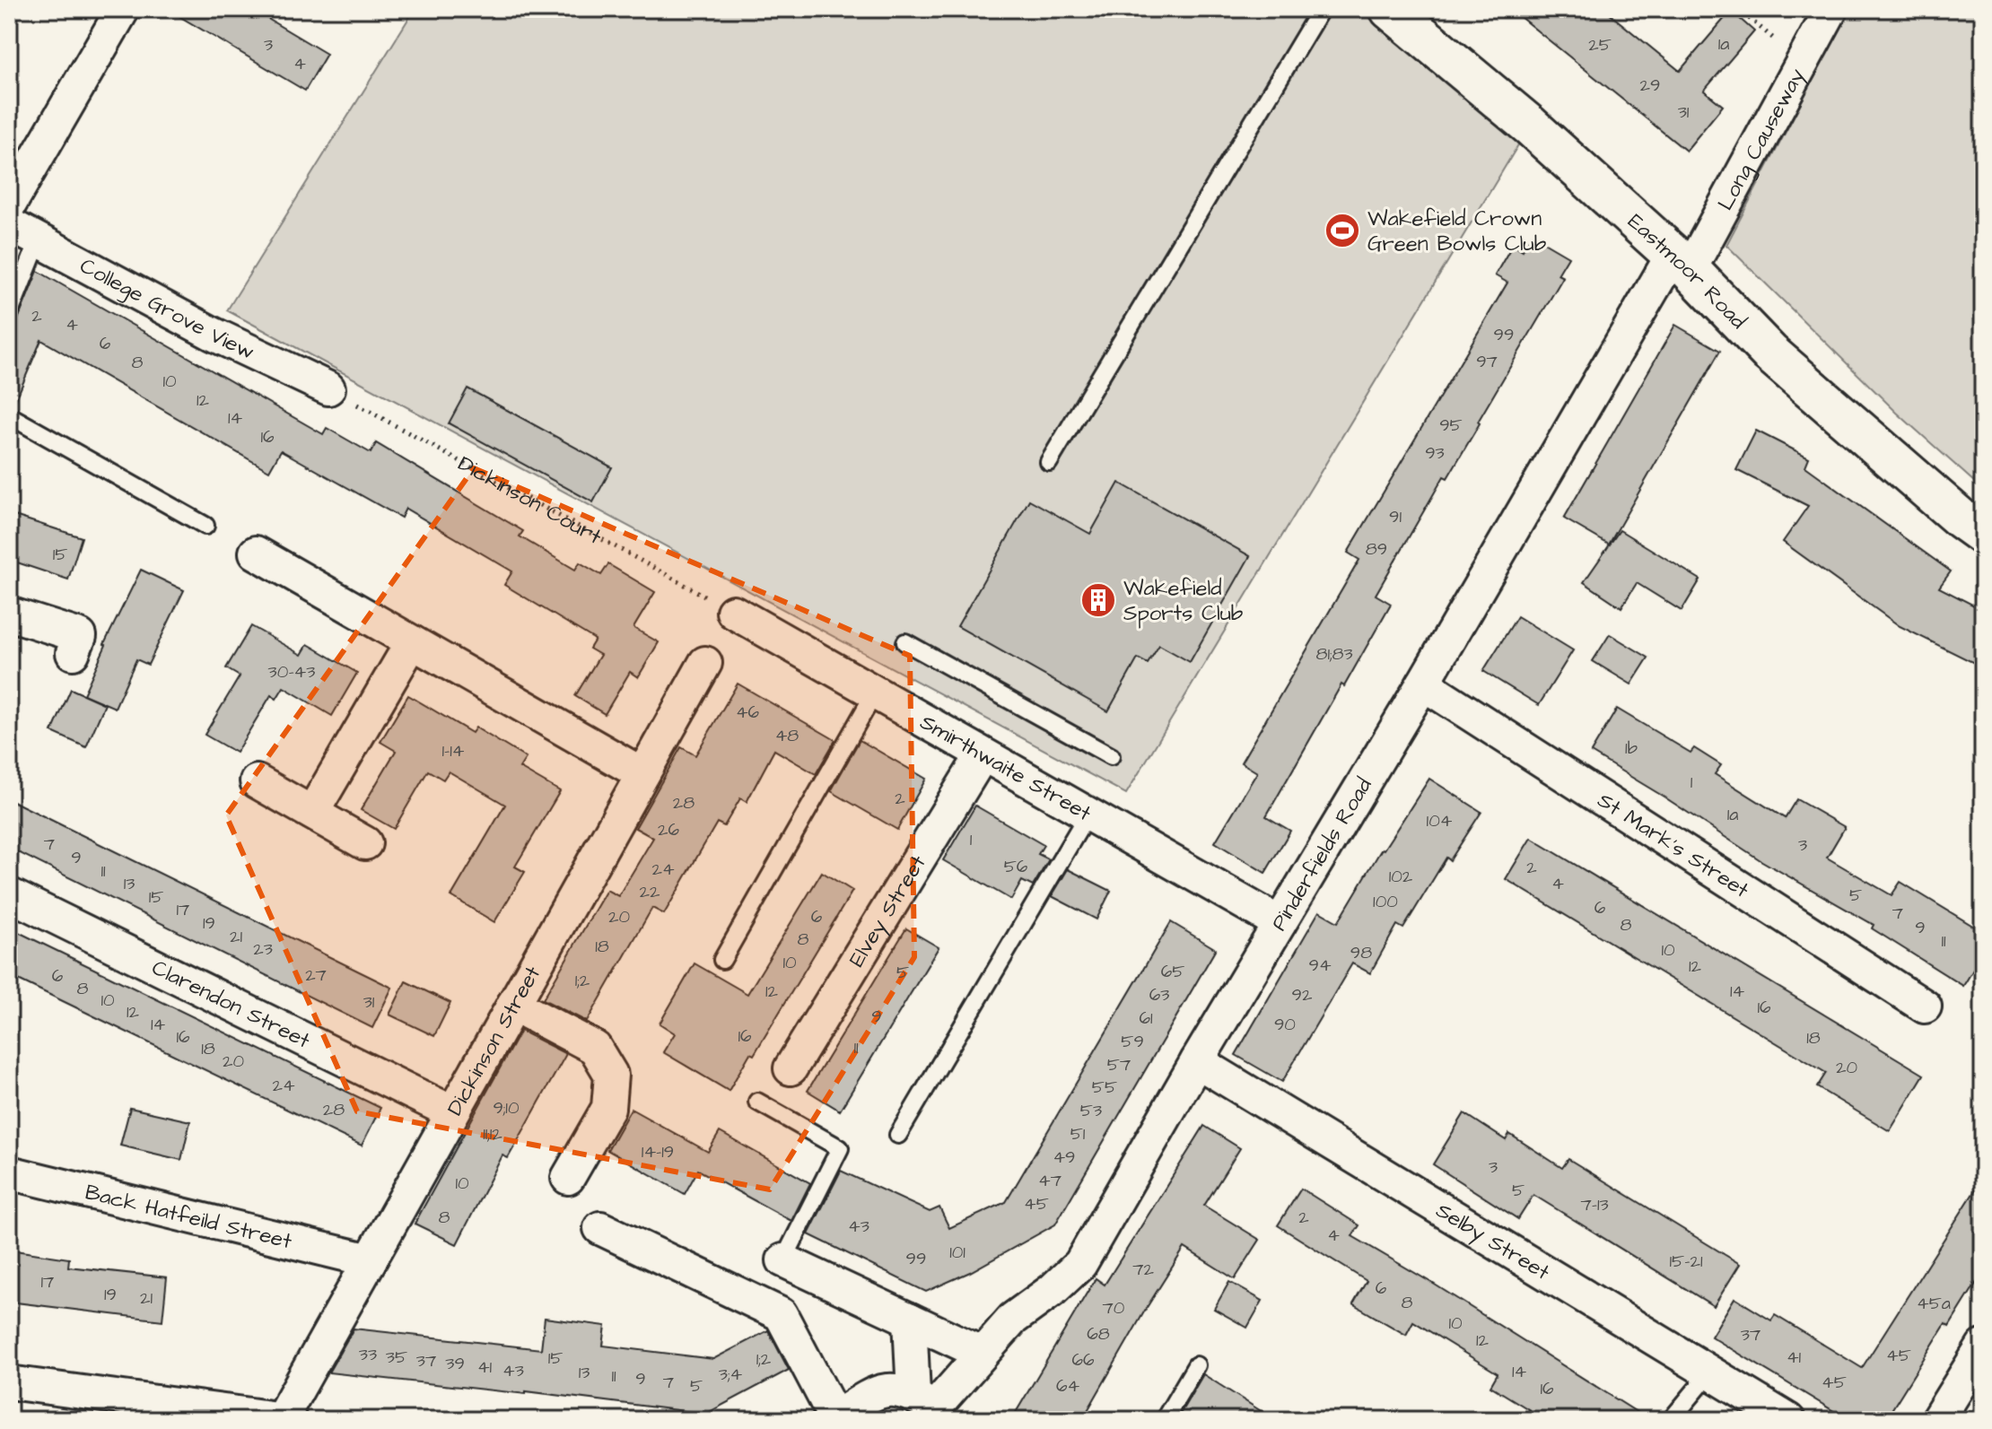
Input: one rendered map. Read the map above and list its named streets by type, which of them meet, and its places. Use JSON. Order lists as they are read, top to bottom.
{
  "streets": {
    "street": [
      "Long Causeway",
      "Eastmoor Road",
      "College Grove View",
      "Smirthwaite Street",
      "St Mark's Street",
      "Pinderfields Road",
      "Elvey Street",
      "Clarendon Street",
      "Dickinson Street",
      "Back Hatfeild Street",
      "Selby Street"
    ],
    "path": ["Dickinson Court"]
  },
  "crossings": [
    ["Long Causeway", "Eastmoor Road"],
    ["Long Causeway", "Pinderfields Road"],
    ["Eastmoor Road", "Pinderfields Road"],
    ["College Grove View", "Dickinson Court"],
    ["Dickinson Court", "Smirthwaite Street"],
    ["Smirthwaite Street", "Pinderfields Road"],
    ["Smirthwaite Street", "Elvey Street"],
    ["St Mark's Street", "Pinderfields Road"],
    ["Pinderfields Road", "Selby Street"],
    ["Clarendon Street", "Dickinson Street"],
    ["Dickinson Street", "Back Hatfeild Street"]
  ],
  "places": {
    "sports": ["Wakefield Crown Green Bowls Club"],
    "building": ["Wakefield Sports Club"]
  },
  "house_numbers": [
    "1a",
    "3",
    "25",
    "4",
    "29",
    "31",
    "2",
    "4",
    "99",
    "6",
    "97",
    "8",
    "10",
    "12",
    "14",
    "95",
    "16",
    "93",
    "91",
    "89",
    "15",
    "81;83",
    "30-43",
    "46",
    "48",
    "1b",
    "1-14",
    "1",
    "2",
    "28",
    "1a",
    "104",
    "26",
    "1",
    "7",
    "3",
    "9",
    "56",
    "2",
    "24",
    "11",
    "102",
    "13",
    "4",
    "22",
    "5",
    "15",
    "100",
    "6",
    "17",
    "7",
    "20",
    "6",
    "19",
    "8",
    "9",
    "21",
    "8",
    "11",
    "18",
    "23",
    "10",
    "98",
    "10",
    "94",
    "12",
    "65",
    "5",
    "27",
    "6",
    "1;2",
    "8",
    "12",
    "14",
    "63",
    "92",
    "10",
    "31",
    "16",
    "12",
    "9",
    "61",
    "14",
    "90",
    "16",
    "16",
    "18",
    "59",
    "11",
    "18",
    "20",
    "57",
    "20",
    "24",
    "55",
    "9;10",
    "28",
    "53",
    "11;12",
    "51",
    "14-19",
    "49",
    "3",
    "47",
    "10",
    "5",
    "45",
    "7-13",
    "8",
    "2",
    "43",
    "4",
    "101",
    "99",
    "15-21",
    "72",
    "17",
    "6",
    "19",
    "21",
    "8",
    "45a",
    "70",
    "10",
    "68",
    "37",
    "12",
    "33",
    "45",
    "35",
    "41",
    "15",
    "1;2",
    "66",
    "37",
    "39",
    "41",
    "43",
    "14",
    "13",
    "3;4",
    "11",
    "9",
    "7",
    "45",
    "5",
    "64",
    "16"
  ]
}
